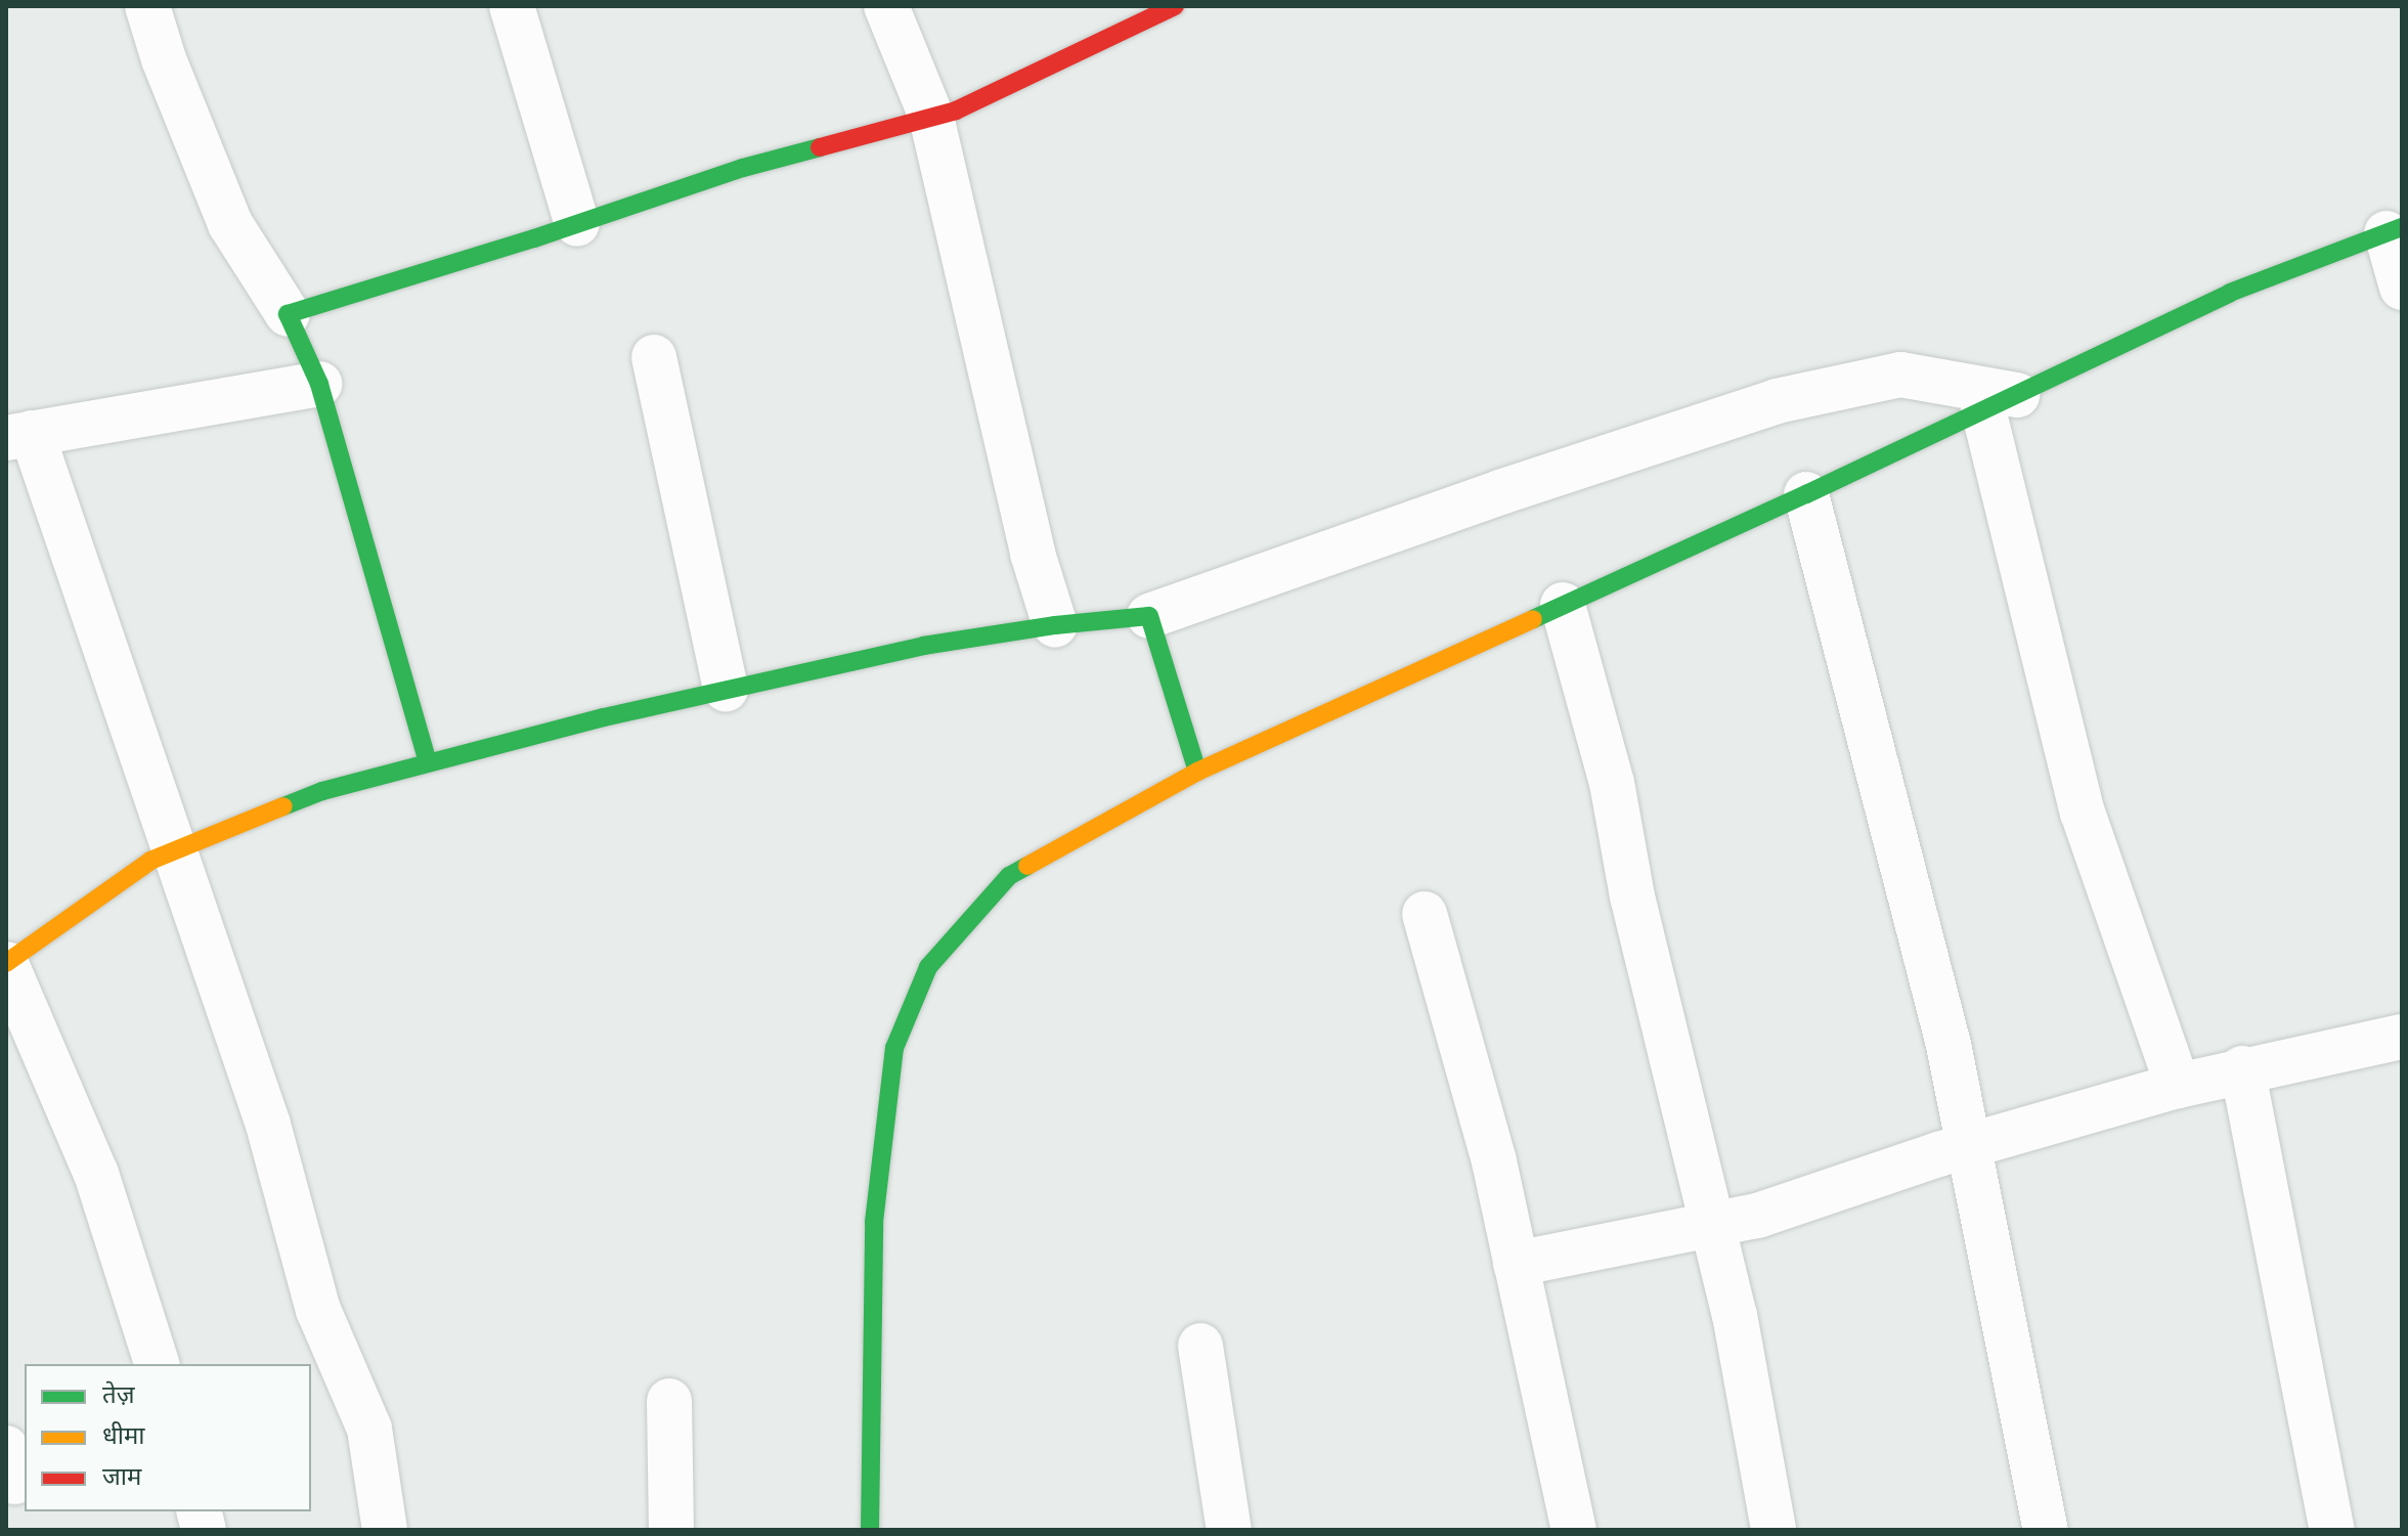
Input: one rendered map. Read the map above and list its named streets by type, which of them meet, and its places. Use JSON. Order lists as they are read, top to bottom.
{
  "legend": ["तेज़", "धीमा", "जाम"]
}
